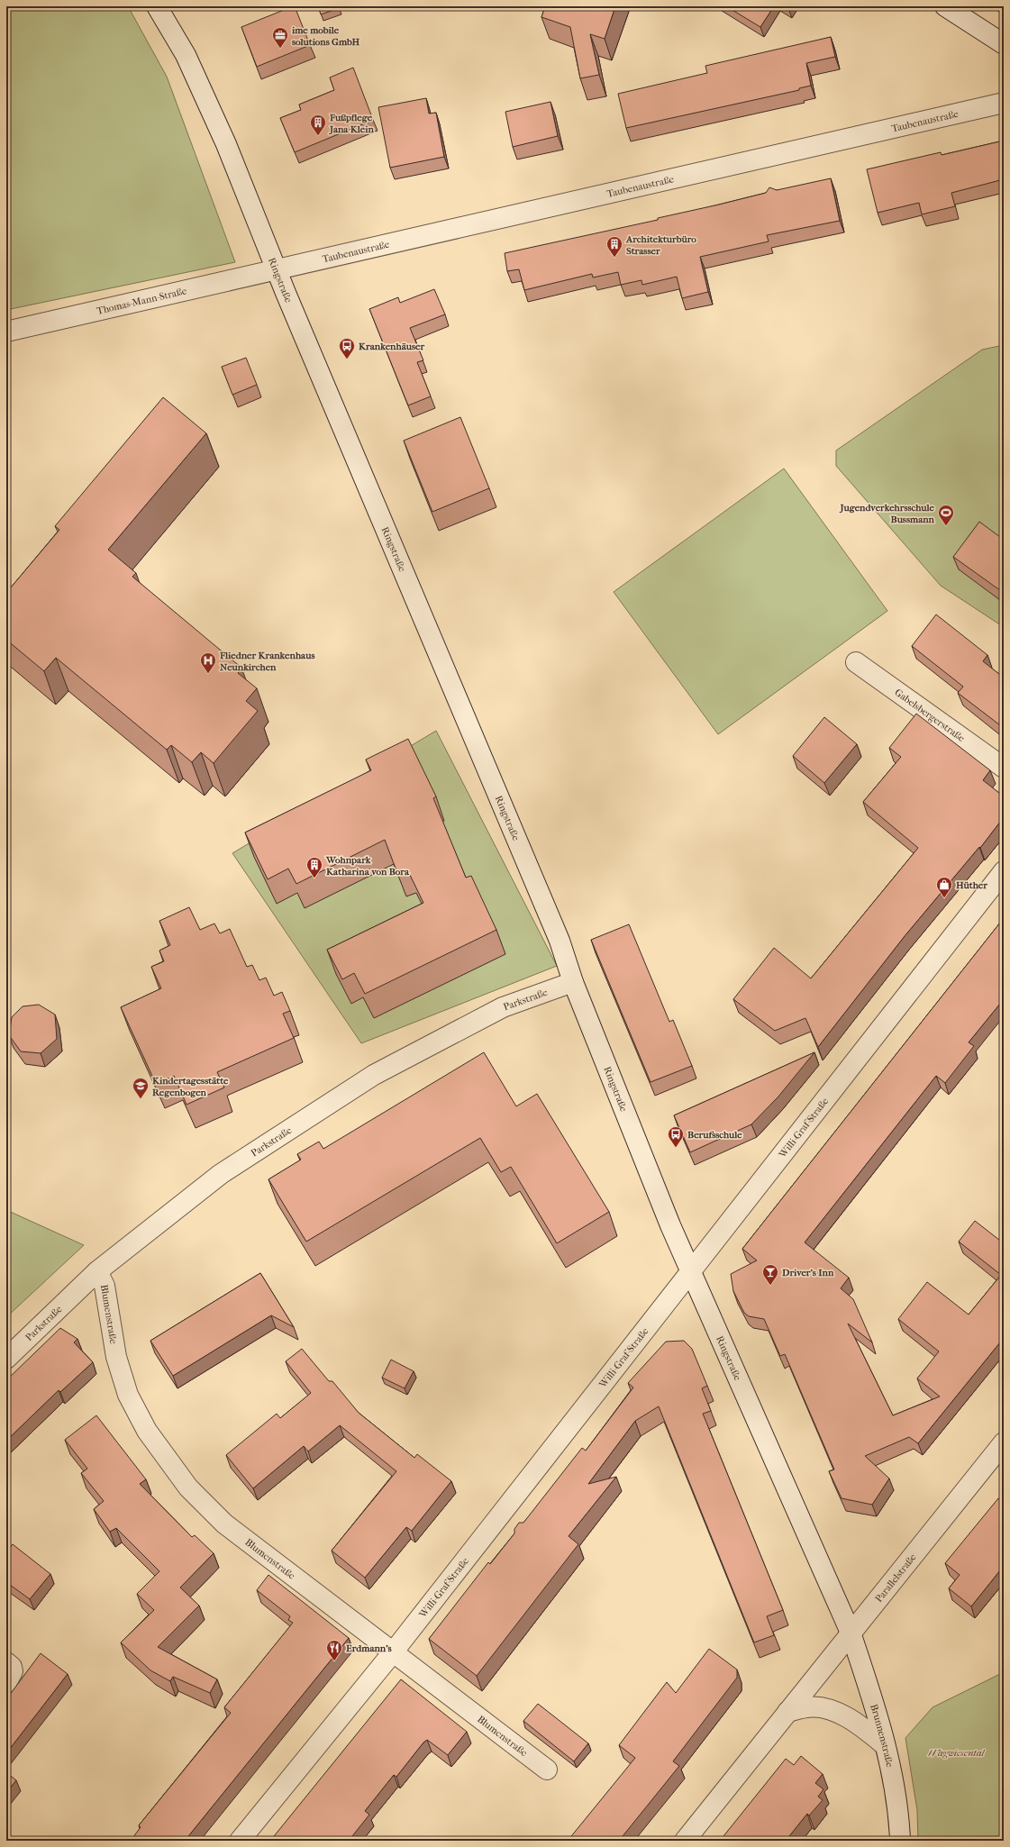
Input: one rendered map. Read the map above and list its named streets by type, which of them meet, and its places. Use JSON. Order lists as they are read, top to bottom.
{
  "streets": {
    "street": [
      "Taubenaustraße",
      "Ringstraße",
      "Thomas-Mann-Straße",
      "Gabelsbergerstraße",
      "Parkstraße",
      "Willi-Graf-Straße",
      "Blumenstraße",
      "Parallelstraße",
      "Brunnenstraße"
    ]
  },
  "crossings": [
    ["Taubenaustraße", "Ringstraße"],
    ["Taubenaustraße", "Thomas-Mann-Straße"],
    ["Ringstraße", "Thomas-Mann-Straße"],
    ["Ringstraße", "Parkstraße"],
    ["Ringstraße", "Willi-Graf-Straße"],
    ["Ringstraße", "Parallelstraße"],
    ["Ringstraße", "Brunnenstraße"],
    ["Parkstraße", "Blumenstraße"],
    ["Willi-Graf-Straße", "Blumenstraße"],
    ["Parallelstraße", "Brunnenstraße"]
  ],
  "parks": ["Wagwiesental"],
  "places": {
    "office": ["ime mobile solutions GmbH"],
    "building": ["Fußpflege Jana Klein", "Architekturbüro Strasser", "Wohnpark Katharina von Bora"],
    "bus stop": ["Krankenhäuser", "Berufsschule"],
    "sports": ["Jugendverkehrsschule Bussmann"],
    "hospital": ["Fliedner Krankenhaus Neunkirchen"],
    "shop": ["Hüther"],
    "school or university": ["Kindertagesstätte Regenbogen"],
    "bar": ["Driver's Inn"],
    "restaurant": ["Erdmann's"]
  }
}
